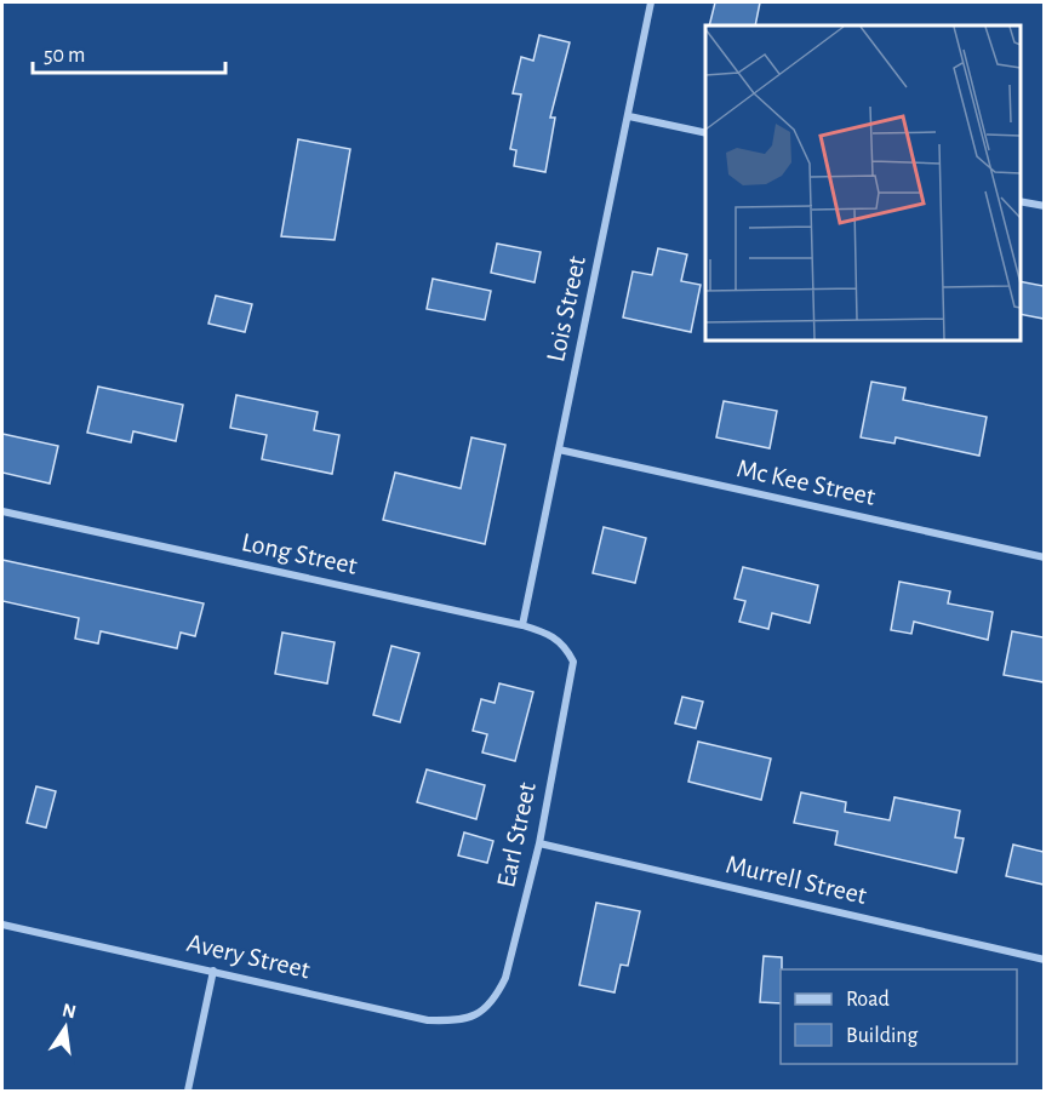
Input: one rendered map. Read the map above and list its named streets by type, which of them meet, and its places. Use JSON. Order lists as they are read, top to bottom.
{
  "streets": {
    "street": [
      "Lois Street",
      "Mc Kee Street",
      "Long Street",
      "Earl Street",
      "Murrell Street",
      "Avery Street"
    ]
  },
  "crossings": [
    ["Lois Street", "Mc Kee Street"],
    ["Lois Street", "Long Street"],
    ["Long Street", "Earl Street"],
    ["Earl Street", "Murrell Street"],
    ["Earl Street", "Avery Street"]
  ],
  "legend": ["Road", "Building"],
  "scale_bar": "50 m",
  "north": "top"
}
